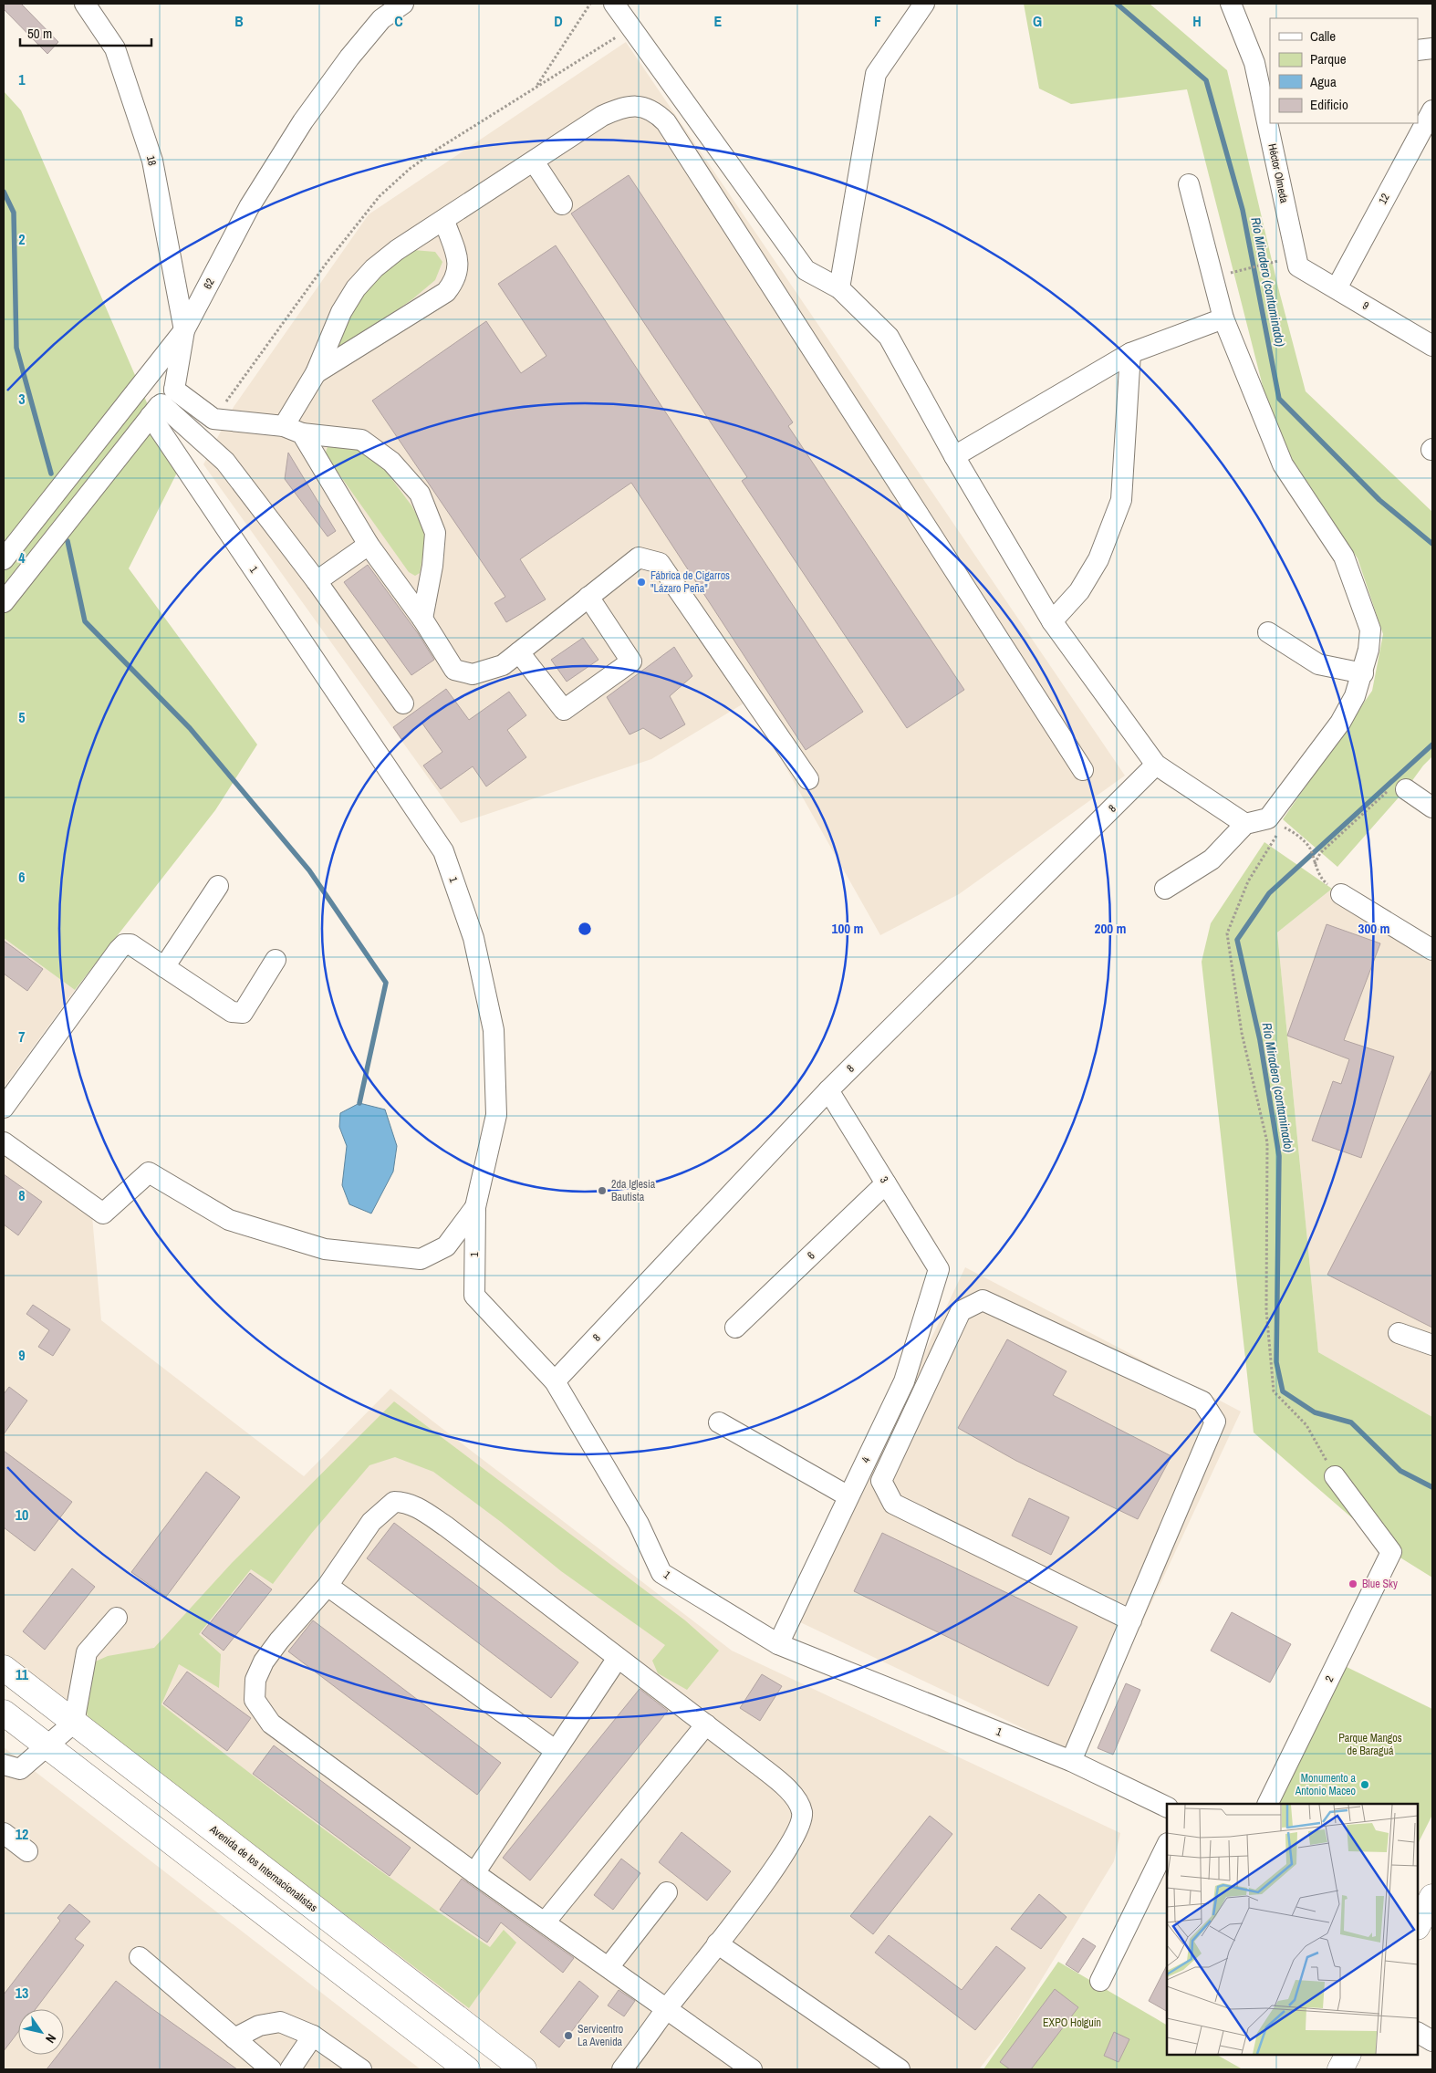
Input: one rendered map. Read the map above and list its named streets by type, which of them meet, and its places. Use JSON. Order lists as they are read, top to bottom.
{
  "streets": {
    "main road": ["Avenida de los Internacionalistas"],
    "street": [
      "18",
      "Héctor Olmeda",
      "12",
      "62",
      "9",
      "1",
      "8",
      "3",
      "6",
      "4",
      "2"
    ]
  },
  "crossings": [
    ["18", "62"],
    ["Héctor Olmeda", "9"],
    ["12", "9"],
    ["1", "8"],
    ["1", "4"],
    ["8", "3"],
    ["3", "6"],
    ["3", "4"]
  ],
  "water": ["Río Miradero (contaminado)"],
  "parks": ["Parque Mangos de Baraguá", "EXPO Holguín"],
  "places": [
    "Fábrica de Cigarros \"Lázaro Peña\"",
    "2da Iglesia Bautista",
    "Blue Sky",
    "Monumento a Antonio Maceo",
    "Servicentro La Avenida"
  ],
  "legend": [
    "Calle",
    "Parque",
    "Agua",
    "Edificio"
  ],
  "scale_bar": "50 m",
  "north": "bottom right",
  "grid": {
    "columns": [
      "B",
      "C",
      "D",
      "E",
      "F",
      "G",
      "H"
    ],
    "rows": [
      "1",
      "2",
      "3",
      "4",
      "5",
      "6",
      "7",
      "8",
      "9",
      "10",
      "11",
      "12",
      "13"
    ]
  },
  "rings": ["100 m", "200 m", "300 m"]
}
